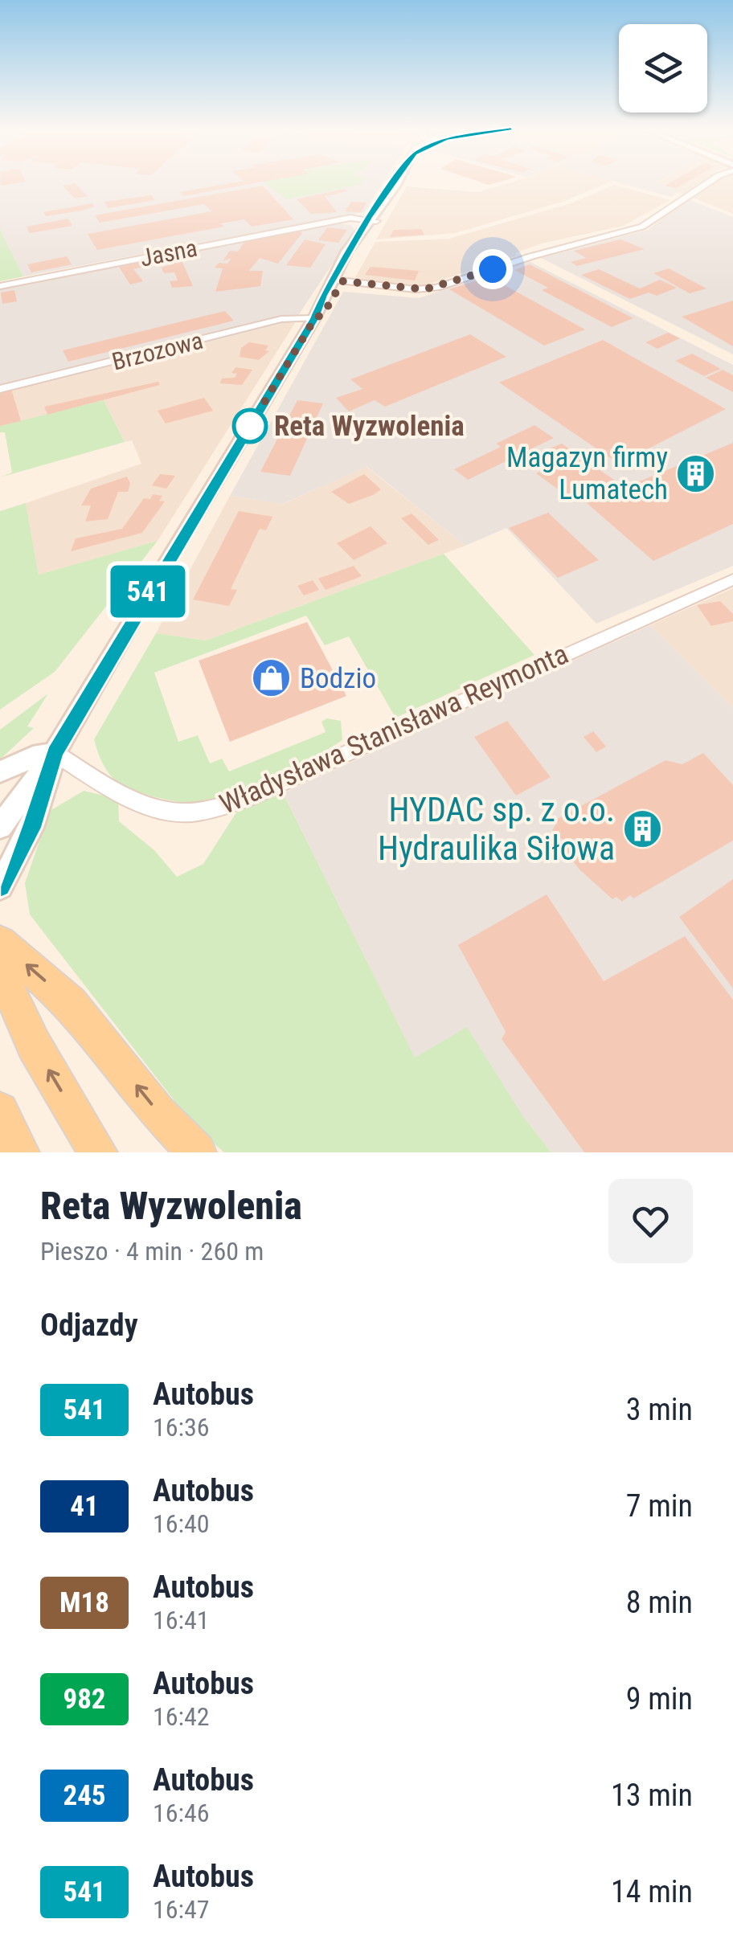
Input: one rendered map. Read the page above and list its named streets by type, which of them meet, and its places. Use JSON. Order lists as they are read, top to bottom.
{
  "streets": {
    "street": ["Jasna", "Brzozowa", "Władysława Stanisława Reymonta"]
  },
  "places": {
    "other": ["Reta Wyzwolenia"],
    "building": ["Magazyn firmy Lumatech", "HYDAC sp. z o.o. Hydraulika Siłowa"],
    "shop": ["Bodzio"]
  },
  "lines": ["bus line 541"],
  "page": {
    "on_map": "541",
    "heading": [
      ["Reta Wyzwolenia", "Pieszo · 4 min · 260 m"],
      "Odjazdy"
    ],
    "list": [
      {
        "mark": "541",
        "name": "Autobus",
        "note": "16:36",
        "value": "3 min"
      },
      {
        "mark": "41",
        "name": "Autobus",
        "note": "16:40",
        "value": "7 min"
      },
      {
        "mark": "M18",
        "name": "Autobus",
        "note": "16:41",
        "value": "8 min"
      },
      {
        "mark": "982",
        "name": "Autobus",
        "note": "16:42",
        "value": "9 min"
      },
      {
        "mark": "245",
        "name": "Autobus",
        "note": "16:46",
        "value": "13 min"
      },
      {
        "mark": "541",
        "name": "Autobus",
        "note": "16:47",
        "value": "14 min"
      }
    ]
  }
}
